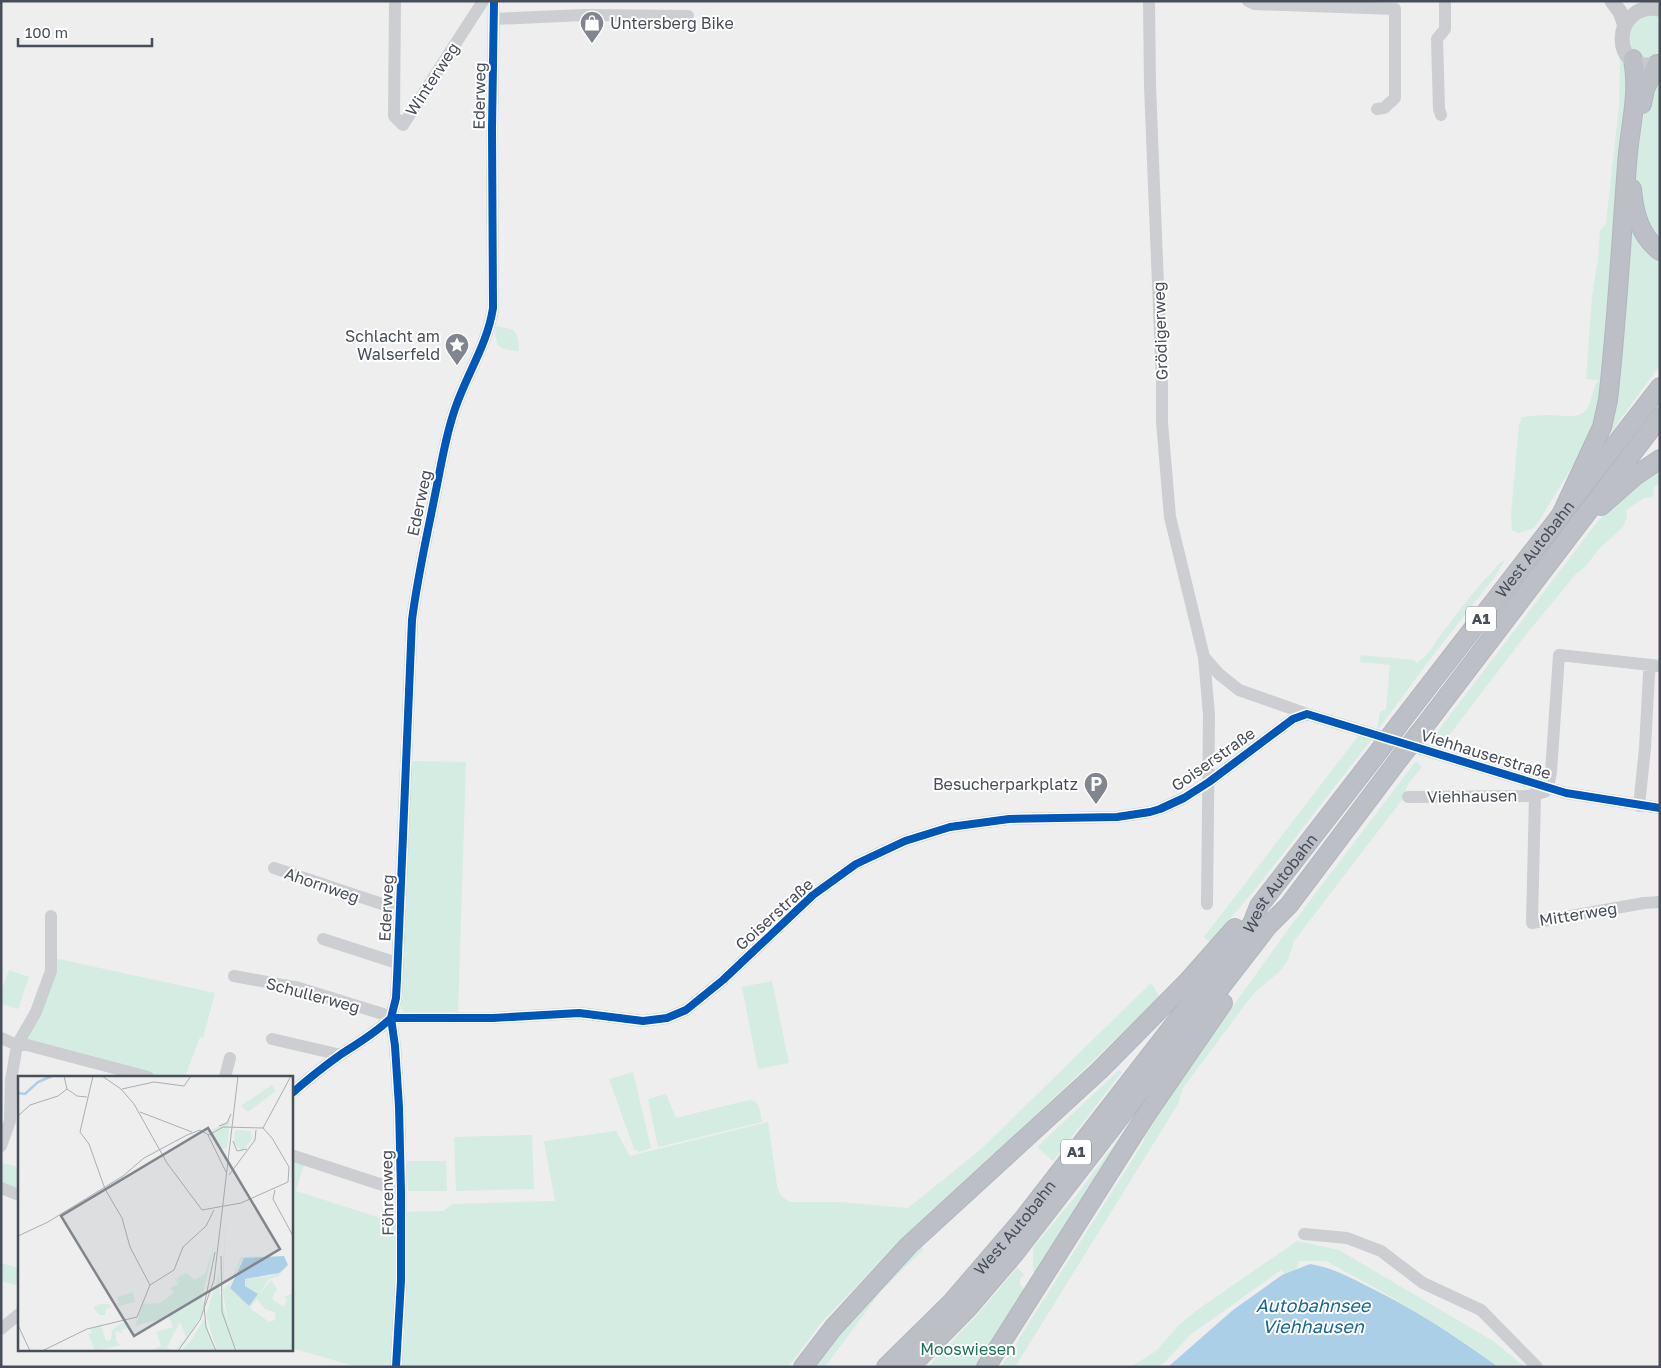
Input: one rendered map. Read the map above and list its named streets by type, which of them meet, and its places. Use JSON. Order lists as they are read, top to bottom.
{
  "streets": {
    "highway": ["West Autobahn", "A1"],
    "street": [
      "Winterweg",
      "Ederweg",
      "Grödigerweg",
      "Viehhauserstraße",
      "Goiserstraße",
      "Viehhausen",
      "Ahornweg",
      "Mitterweg",
      "Schullerweg",
      "Föhrenweg"
    ]
  },
  "crossings": [
    ["Ederweg", "Goiserstraße"],
    ["Ederweg", "Ahornweg"],
    ["Ederweg", "Schullerweg"],
    ["Ederweg", "Föhrenweg"],
    ["Grödigerweg", "Viehhauserstraße"],
    ["Grödigerweg", "Goiserstraße"],
    ["Viehhauserstraße", "Goiserstraße"],
    ["Viehhauserstraße", "Viehhausen"],
    ["Goiserstraße", "Schullerweg"],
    ["Goiserstraße", "Föhrenweg"],
    ["Viehhausen", "Mitterweg"],
    ["Schullerweg", "Föhrenweg"]
  ],
  "water": ["Autobahnsee Viehhausen"],
  "parks": ["Mooswiesen"],
  "places": {
    "shop": ["Untersberg Bike"],
    "place": ["Schlacht am Walserfeld"],
    "parking": ["Besucherparkplatz"]
  },
  "scale_bar": "100 m"
}
